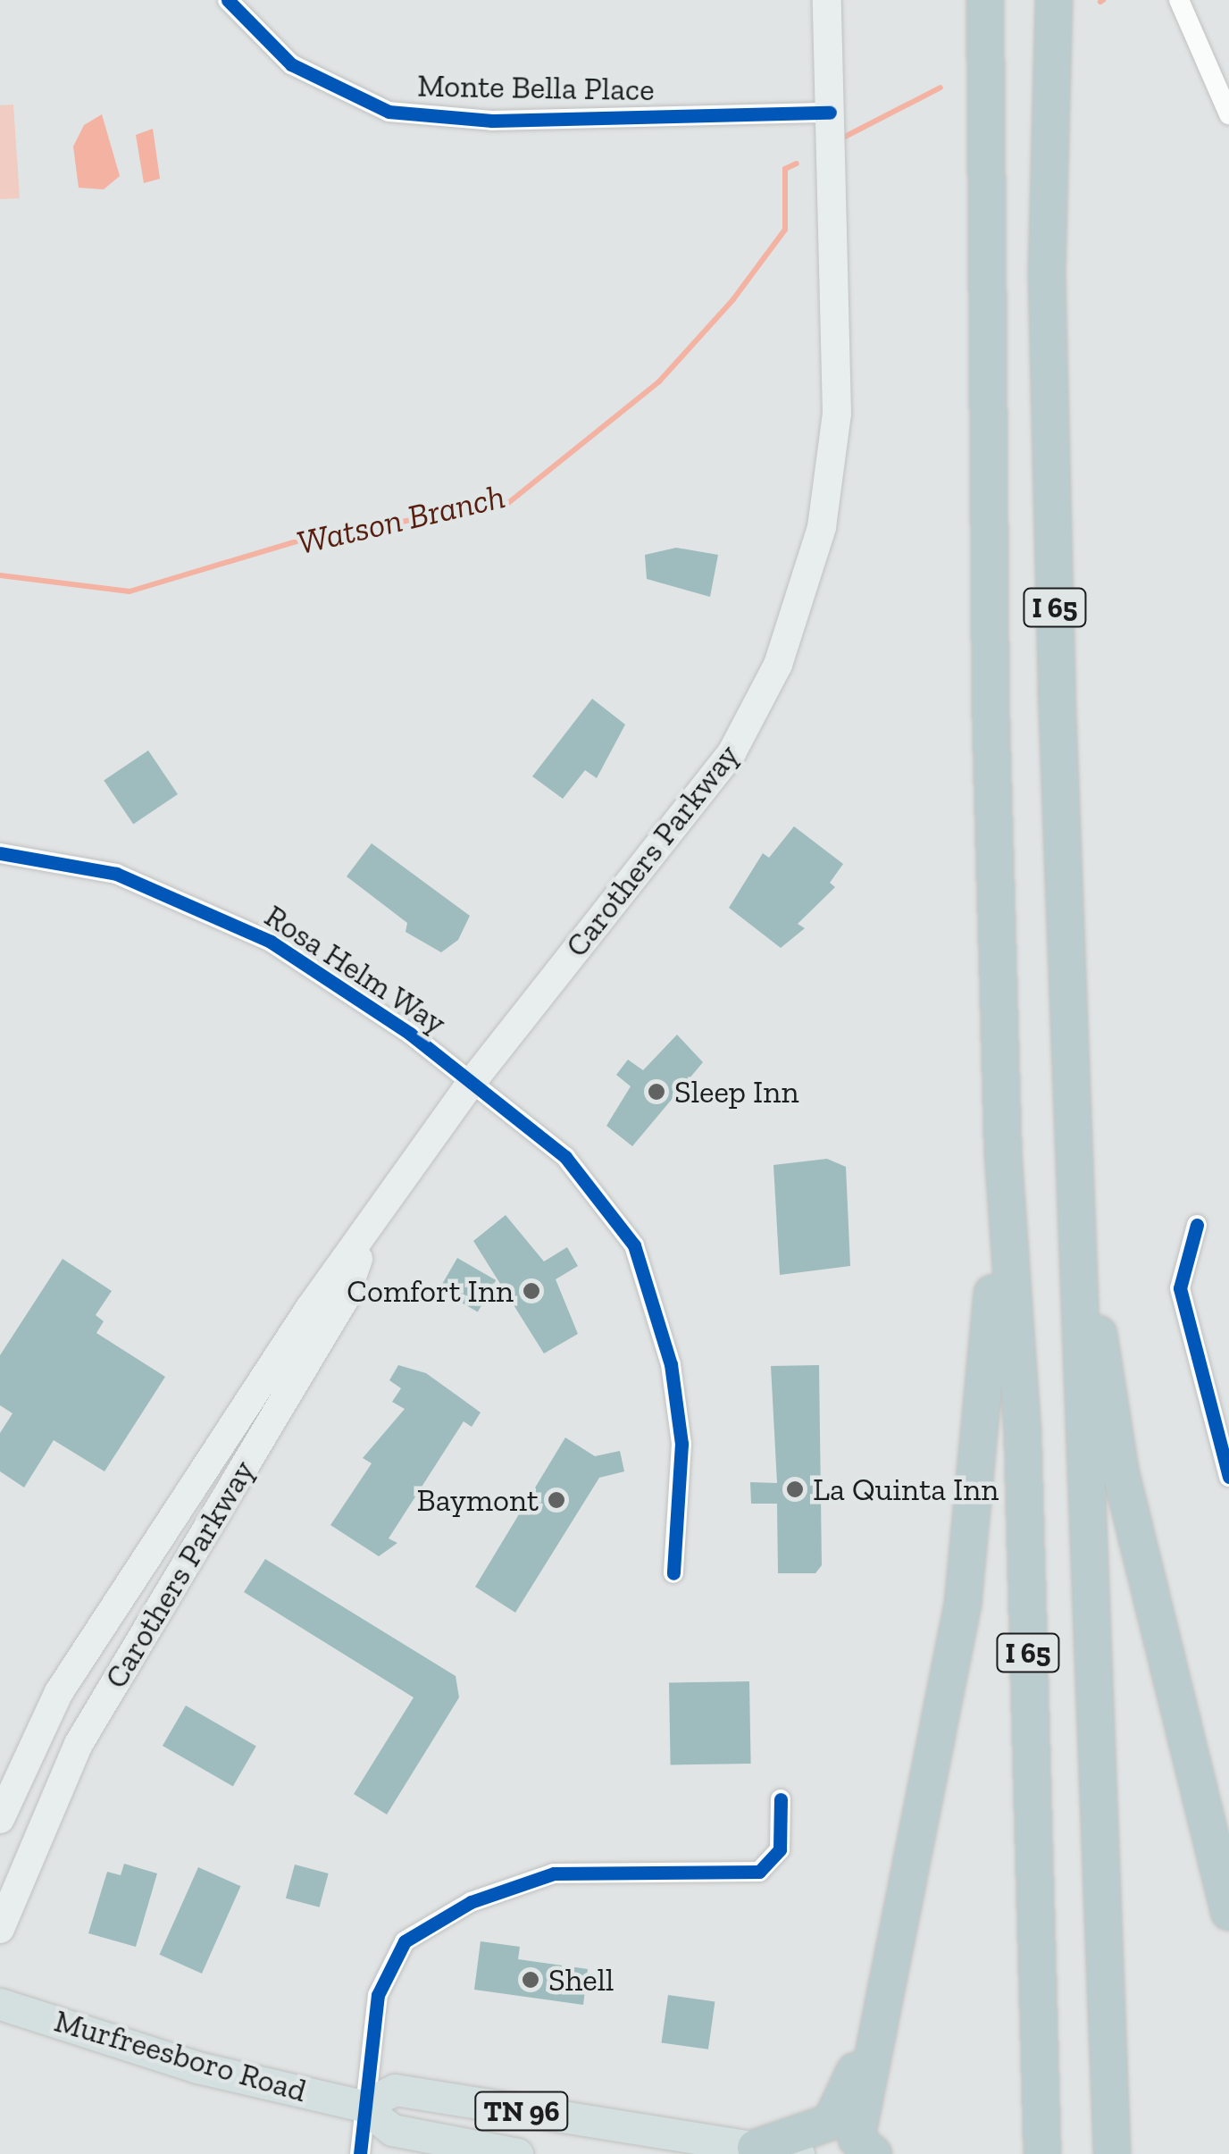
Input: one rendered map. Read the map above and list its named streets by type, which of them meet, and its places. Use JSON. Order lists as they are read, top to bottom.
{
  "streets": {
    "highway": ["I 65"],
    "main road": ["Carothers Parkway", "Murfreesboro Road", "TN 96"],
    "street": ["Monte Bella Place", "Rosa Helm Way"]
  },
  "crossings": [
    ["Monte Bella Place", "Carothers Parkway"],
    ["Carothers Parkway", "Rosa Helm Way"],
    ["Murfreesboro Road", "TN 96"]
  ],
  "water": ["Watson Branch"],
  "places": [
    "Sleep Inn",
    "Comfort Inn",
    "La Quinta Inn",
    "Baymont",
    "Shell"
  ]
}
